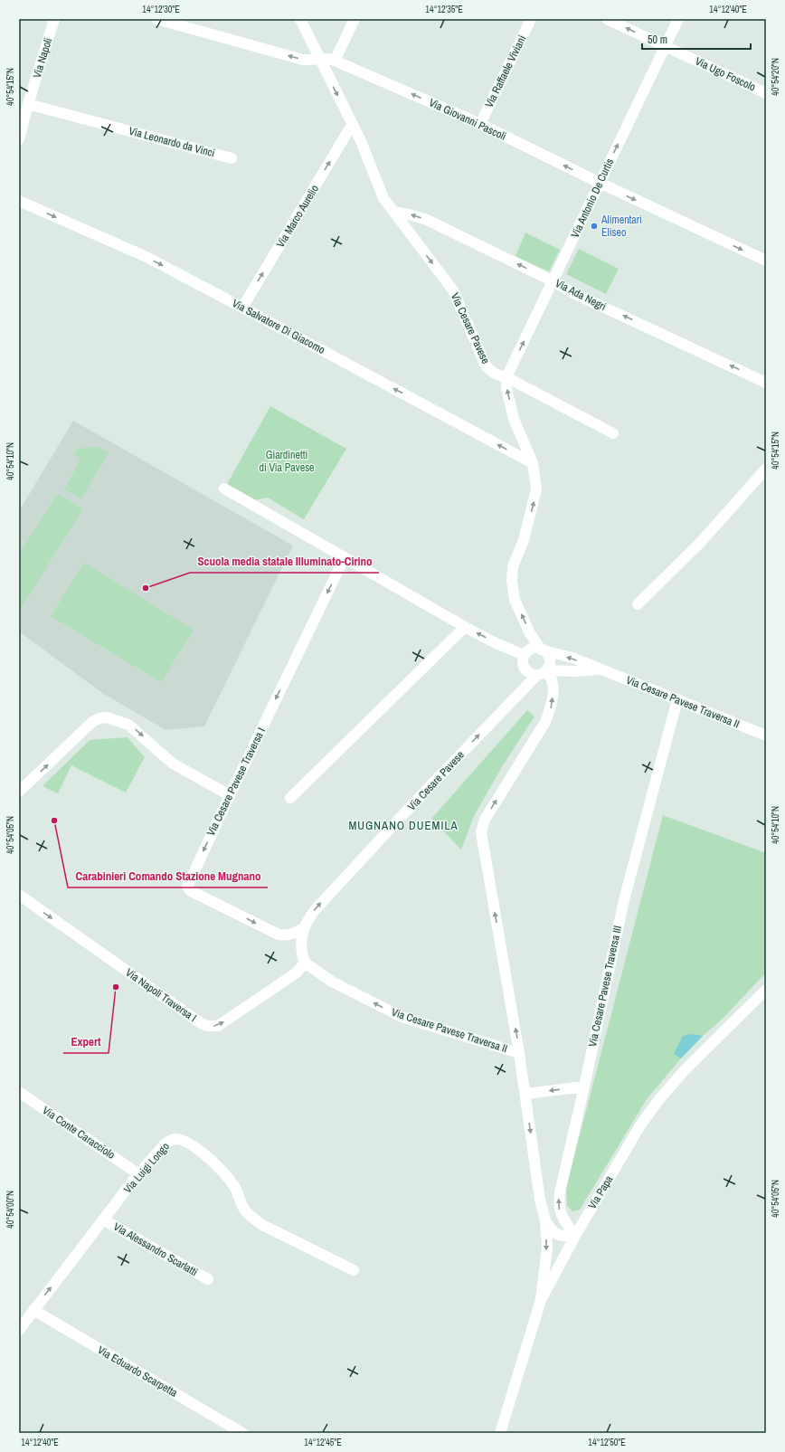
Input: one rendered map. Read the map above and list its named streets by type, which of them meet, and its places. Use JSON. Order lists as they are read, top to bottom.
{
  "streets": {
    "street": [
      "Via Napoli",
      "Via Raffaele Viviani",
      "Via Ugo Foscolo",
      "Via Giovanni Pascoli",
      "Via Leonardo da Vinci",
      "Via Antonio De Curtis",
      "Via Marco Aurelio",
      "Via Ada Negri",
      "Via Salvatore Di Giacomo",
      "Via Cesare Pavese",
      "Via Cesare Pavese Traversa II",
      "Via Cesare Pavese Traversa I",
      "Via Cesare Pavese Traversa III",
      "Via Napoli Traversa I",
      "Via Conte Caracciolo",
      "Via Luigi Longo",
      "Via Papa",
      "Via Alessandro Scarlatti",
      "Via Eduardo Scarpetta"
    ]
  },
  "crossings": [
    ["Via Napoli", "Via Leonardo da Vinci"],
    ["Via Raffaele Viviani", "Via Giovanni Pascoli"],
    ["Via Ugo Foscolo", "Via Antonio De Curtis"],
    ["Via Giovanni Pascoli", "Via Antonio De Curtis"],
    ["Via Giovanni Pascoli", "Via Cesare Pavese"],
    ["Via Antonio De Curtis", "Via Ada Negri"],
    ["Via Antonio De Curtis", "Via Cesare Pavese"],
    ["Via Marco Aurelio", "Via Salvatore Di Giacomo"],
    ["Via Marco Aurelio", "Via Cesare Pavese"],
    ["Via Ada Negri", "Via Cesare Pavese"],
    ["Via Cesare Pavese", "Via Cesare Pavese Traversa II"],
    ["Via Cesare Pavese", "Via Cesare Pavese Traversa I"],
    ["Via Cesare Pavese", "Via Napoli Traversa I"],
    ["Via Cesare Pavese Traversa II", "Via Cesare Pavese Traversa III"],
    ["Via Cesare Pavese Traversa II", "Via Napoli Traversa I"],
    ["Via Cesare Pavese Traversa III", "Via Papa"],
    ["Via Conte Caracciolo", "Via Luigi Longo"],
    ["Via Luigi Longo", "Via Alessandro Scarlatti"],
    ["Via Luigi Longo", "Via Eduardo Scarpetta"]
  ],
  "one_way": [
    "Via Ugo Foscolo",
    "Via Antonio De Curtis",
    "Via Marco Aurelio",
    "Via Ada Negri",
    "Via Cesare Pavese Traversa II",
    "Via Napoli Traversa I"
  ],
  "districts": ["MUGNANO DUEMILA"],
  "parks": ["Giardinetti di Via Pavese"],
  "places": [
    "Alimentari Eliseo",
    "Scuola media statale Illuminato-Cirino",
    "Carabinieri Comando Stazione Mugnano",
    "Expert"
  ],
  "scale_bar": "50 m",
  "coordinates": [
    "14°12'30\"E",
    "14°12'35\"E",
    "14°12'40\"E",
    "40°54'20\"N",
    "40°54'15\"N",
    "40°54'10\"N",
    "40°54'05\"N",
    "40°54'00\"N",
    "14°12'45\"E",
    "14°12'50\"E"
  ]
}
